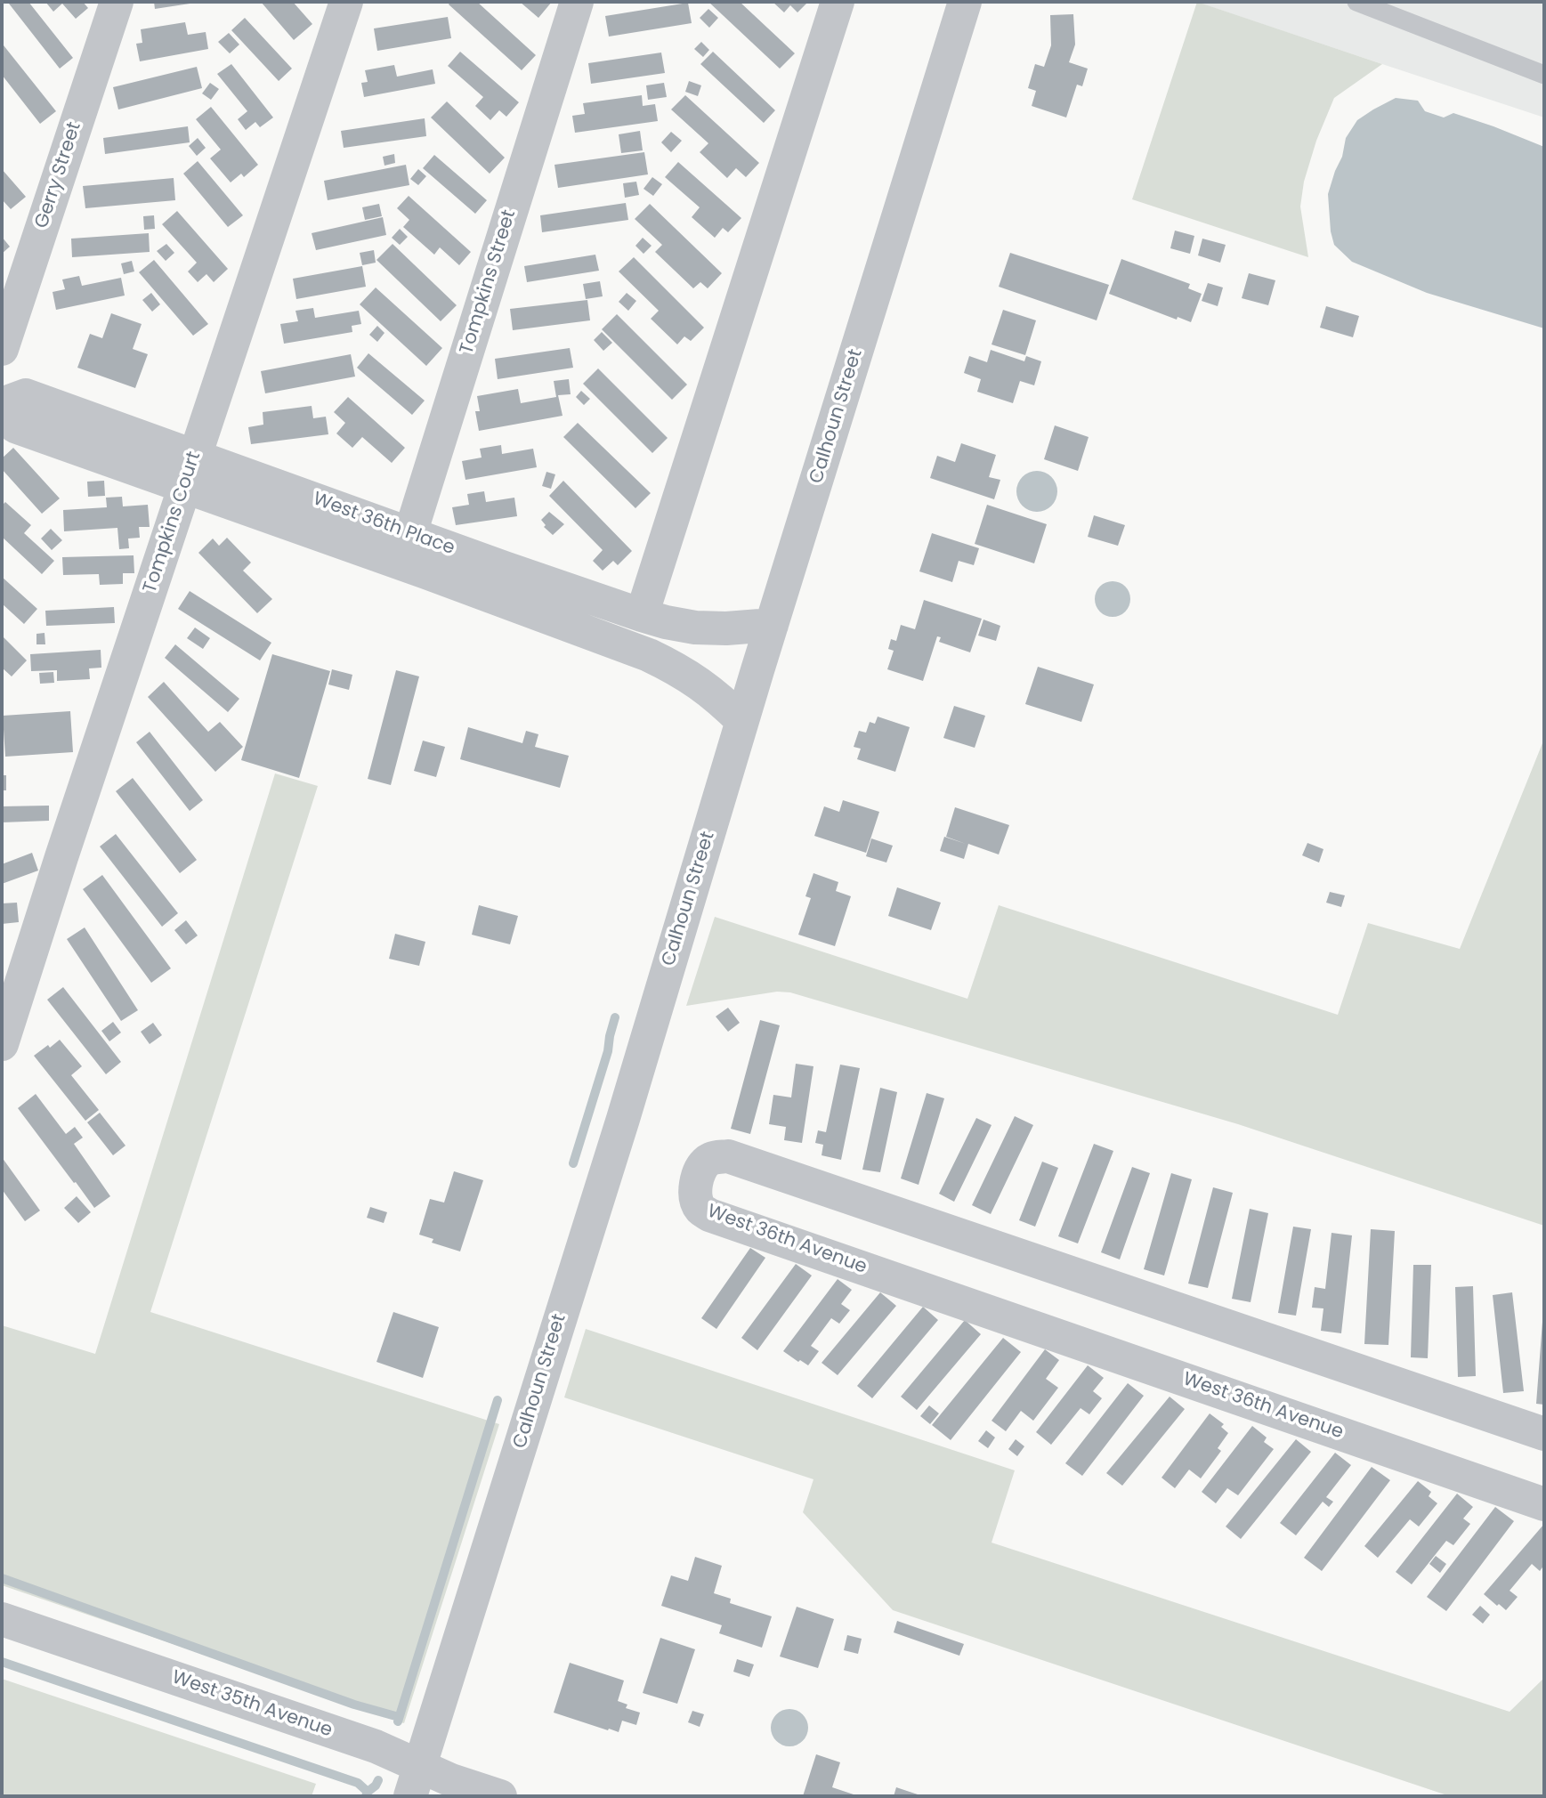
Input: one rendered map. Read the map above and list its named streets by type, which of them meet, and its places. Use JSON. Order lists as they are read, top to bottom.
{
  "streets": {
    "street": [
      "Gerry Street",
      "Tompkins Street",
      "Calhoun Street",
      "Tompkins Court",
      "West 36th Place",
      "West 36th Avenue",
      "West 35th Avenue"
    ]
  },
  "crossings": [
    ["Tompkins Street", "West 36th Place"],
    ["Calhoun Street", "West 36th Place"],
    ["Calhoun Street", "West 35th Avenue"],
    ["Tompkins Court", "West 36th Place"]
  ]
}
